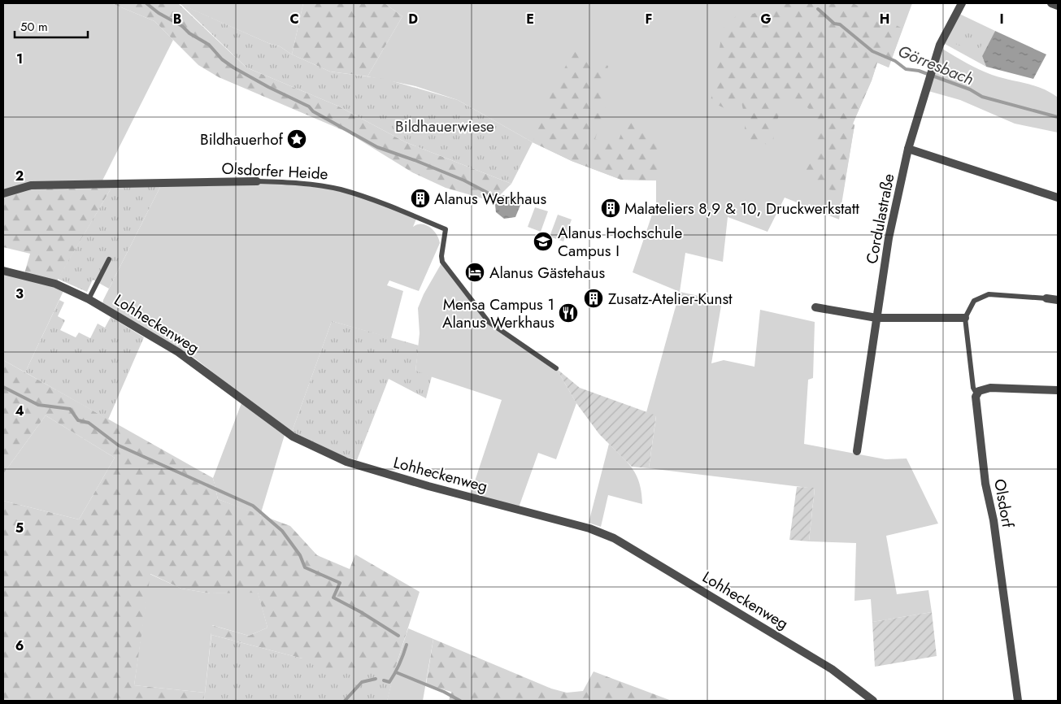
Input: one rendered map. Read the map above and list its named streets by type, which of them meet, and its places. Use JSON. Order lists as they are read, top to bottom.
{
  "streets": {
    "street": [
      "Olsdorfer Heide",
      "Cordulastraße",
      "Lohheckenweg",
      "Olsdorf"
    ]
  },
  "water": ["Görresbach"],
  "parks": ["Bildhauerwiese"],
  "places": {
    "place": ["Bildhauerhof"],
    "building": ["Alanus Werkhaus", "Malateliers 8,9 & 10, Druckwerkstatt", "Zusatz-Atelier-Kunst"],
    "school or university": ["Alanus Hochschule Campus I"],
    "hotel": ["Alanus Gästehaus"],
    "restaurant": ["Mensa Campus 1 Alanus Werkhaus"]
  },
  "scale_bar": "50 m",
  "grid": {
    "columns": [
      "B",
      "C",
      "D",
      "E",
      "F",
      "G",
      "H",
      "I"
    ],
    "rows": [
      "1",
      "2",
      "3",
      "4",
      "5",
      "6"
    ]
  }
}
